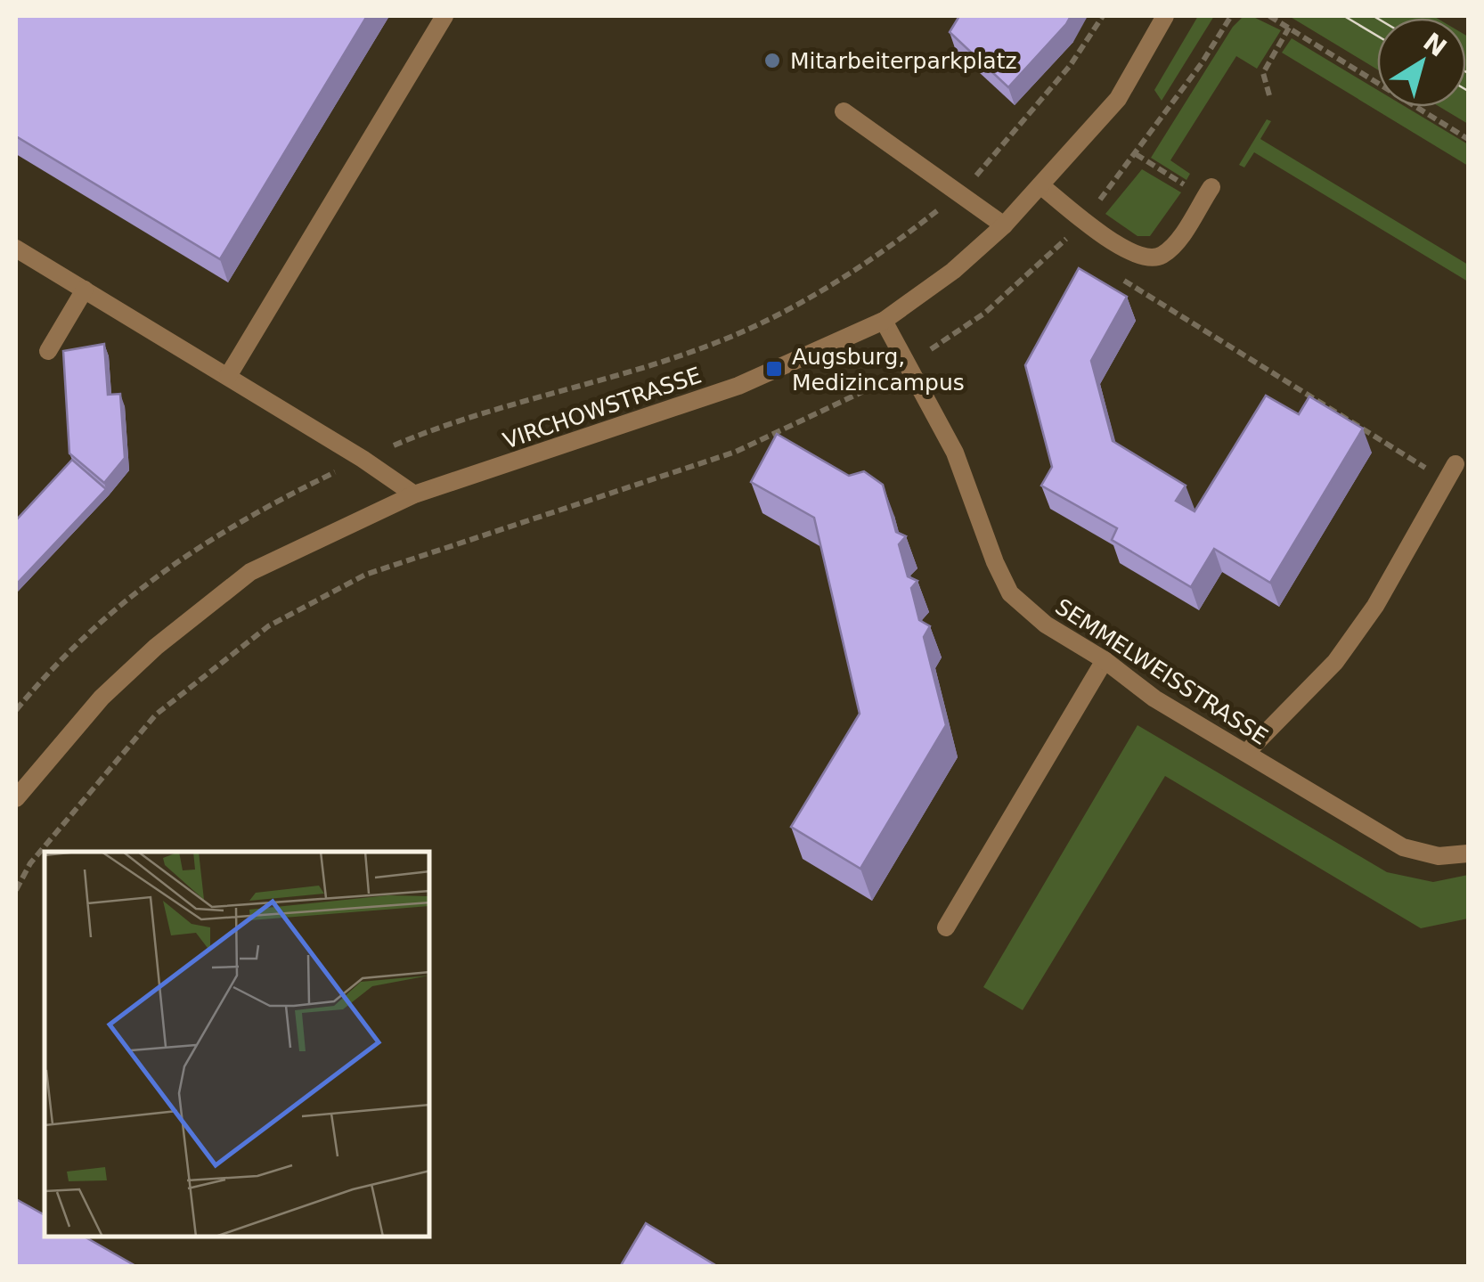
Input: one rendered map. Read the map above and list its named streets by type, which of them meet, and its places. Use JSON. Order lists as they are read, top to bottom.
{
  "streets": {
    "street": ["VIRCHOWSTRASSE", "SEMMELWEISSTRASSE"]
  },
  "crossings": [
    ["VIRCHOWSTRASSE", "SEMMELWEISSTRASSE"]
  ],
  "places": {
    "other": ["Mitarbeiterparkplatz"],
    "transit": ["Augsburg, Medizincampus"]
  },
  "north": "top right"
}
